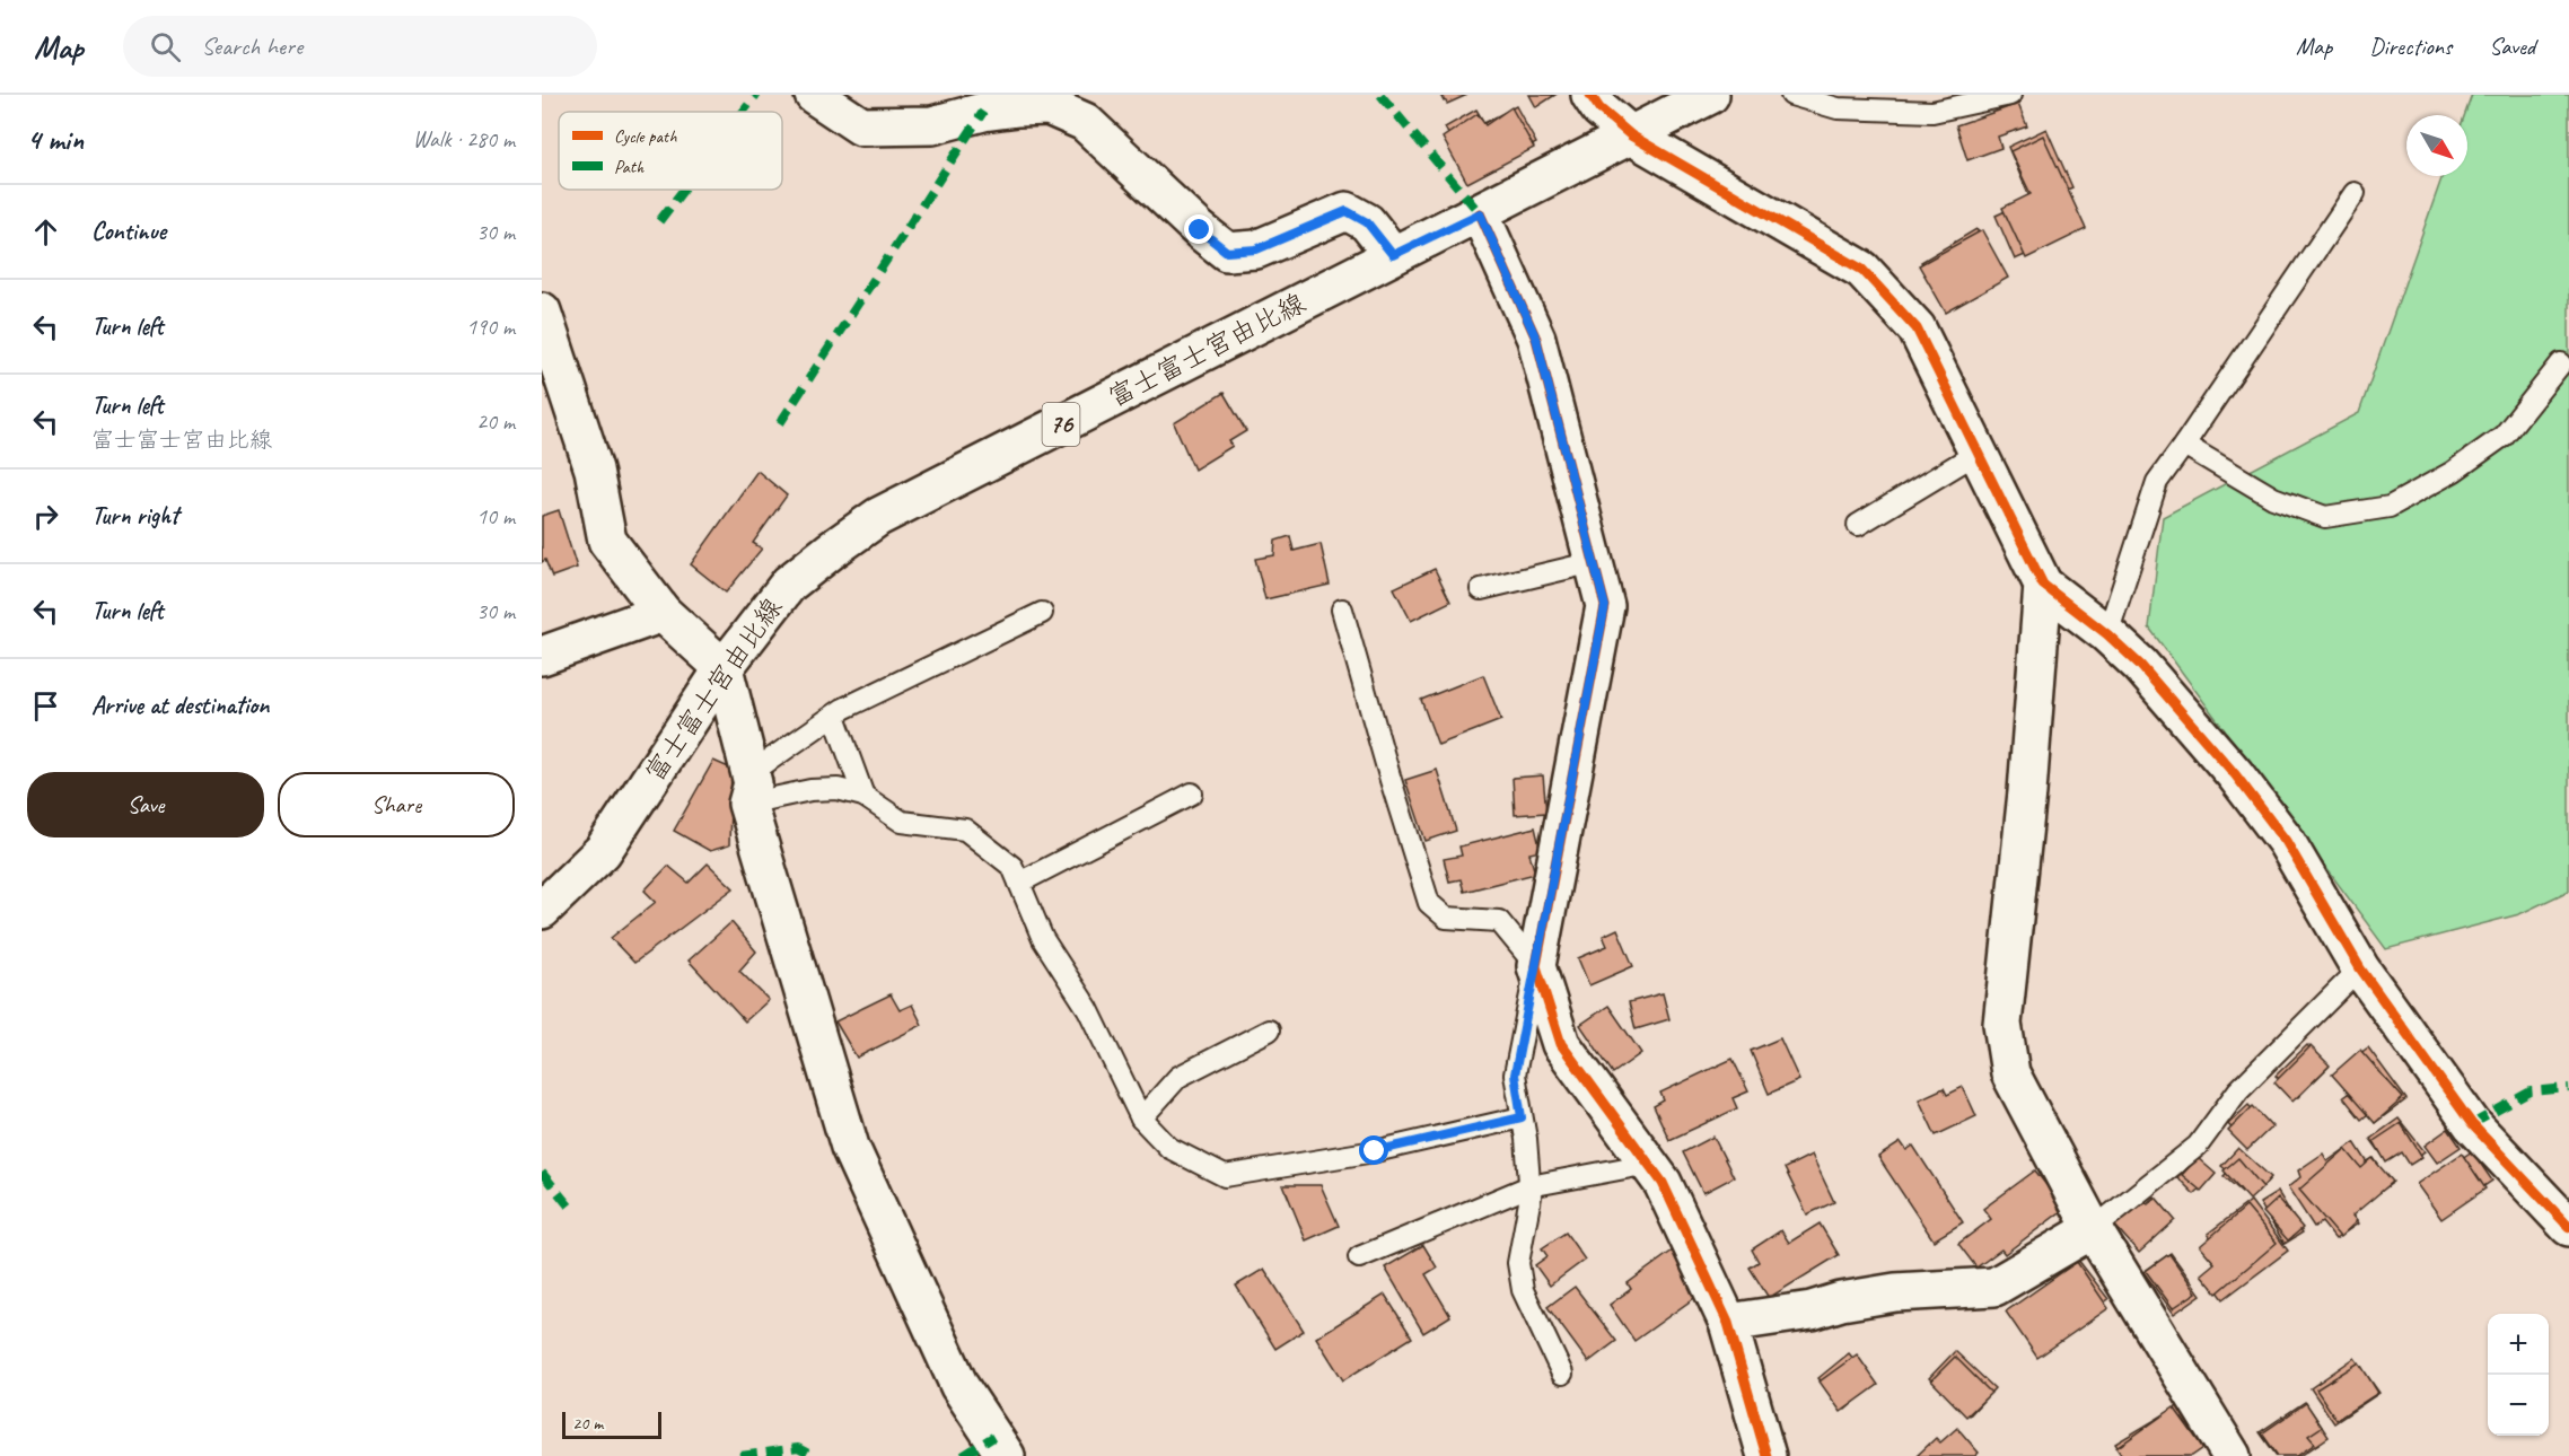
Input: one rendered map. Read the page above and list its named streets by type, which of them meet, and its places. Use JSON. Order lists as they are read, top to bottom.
{
  "streets": {
    "street": ["富士富士宮由比線", "76"]
  },
  "legend": ["Cycle path", "Path"],
  "scale_bar": "20 m",
  "north": "bottom right",
  "page": {
    "header": "Map",
    "search": "Search here",
    "nav": ["Map", "Directions", "Saved"],
    "heading": ["4 min", "Walk · 280 m"],
    "list": [
      ["Continue", "30 m"],
      ["Turn left", "190 m"],
      ["Turn left", "富士富士宮由比線", "20 m"],
      ["Turn right", "10 m"],
      ["Turn left", "30 m"],
      "Arrive at destination"
    ],
    "buttons": ["Save", "Share"],
    "map_buttons": ["+", "−"],
    "scale": "20 m"
  }
}
